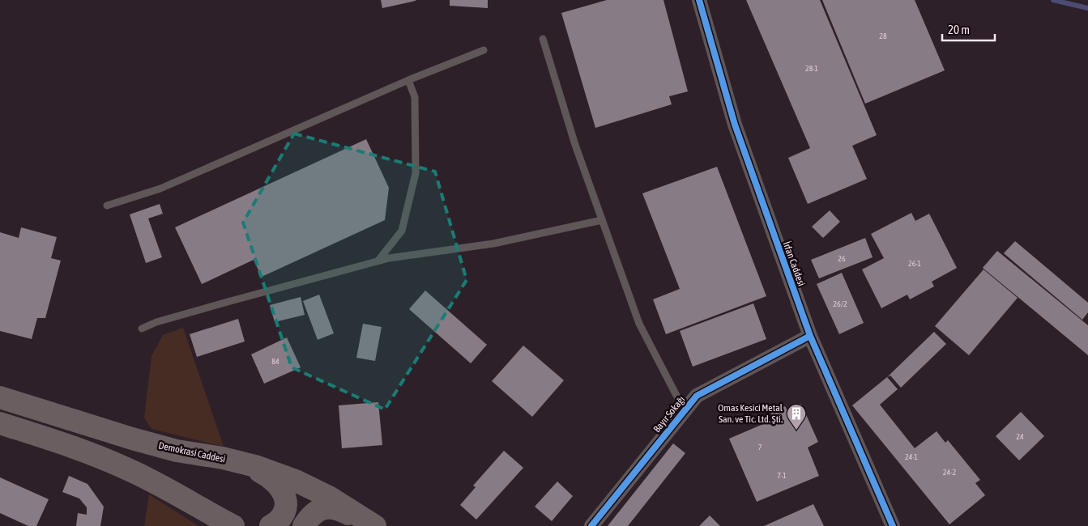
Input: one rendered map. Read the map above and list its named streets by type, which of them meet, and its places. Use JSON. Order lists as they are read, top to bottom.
{
  "streets": {
    "main road": ["Demokrasi Caddesi"],
    "street": ["İrfan Caddesi", "Bayır Sokağı"]
  },
  "crossings": [
    ["İrfan Caddesi", "Bayır Sokağı"]
  ],
  "places": {
    "building": ["Omas Kesici Metal San. ve Tic. Ltd. Şti."]
  },
  "house_numbers": [
    "28",
    "28-1",
    "26",
    "26-1",
    "26/2",
    "84",
    "24",
    "7",
    "24-1",
    "24-2",
    "7-1"
  ],
  "scale_bar": "20 m"
}
